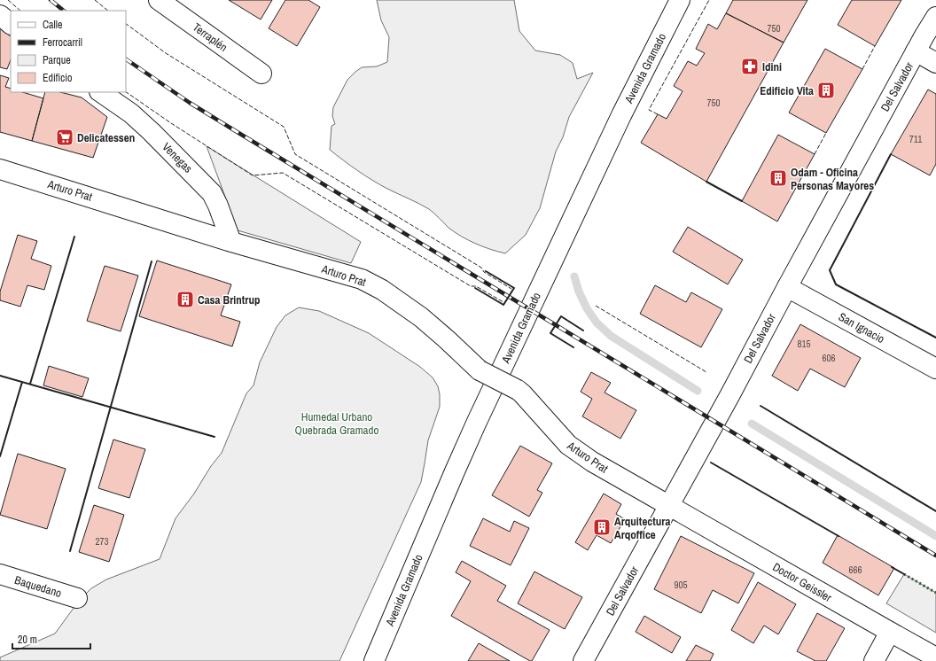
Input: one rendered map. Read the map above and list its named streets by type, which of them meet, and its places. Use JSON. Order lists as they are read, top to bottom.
{
  "streets": {
    "street": [
      "Terraplén",
      "Avenida Gramado",
      "Del Salvador",
      "Venegas",
      "Arturo Prat",
      "San Ignacio",
      "Doctor Geissler",
      "Baquedano"
    ]
  },
  "crossings": [
    ["Del Salvador", "Arturo Prat"],
    ["Del Salvador", "San Ignacio"],
    ["Del Salvador", "Doctor Geissler"],
    ["Venegas", "Arturo Prat"],
    ["Arturo Prat", "Doctor Geissler"]
  ],
  "parks": ["Humedal Urbano Quebrada Gramado"],
  "places": {
    "pharmacy": ["Idini"],
    "building": [
      "Edificio Vita",
      "Odam - Oficina Personas Mayores",
      "Casa Brintrup",
      "Arquitectura Arqoffice"
    ],
    "supermarket": ["Delicatessen"]
  },
  "house_numbers": [
    "750",
    "750",
    "711",
    "815",
    "606",
    "273",
    "666",
    "905"
  ],
  "legend": [
    "Calle",
    "Ferrocarril",
    "Parque",
    "Edificio"
  ],
  "scale_bar": "20 m"
}
